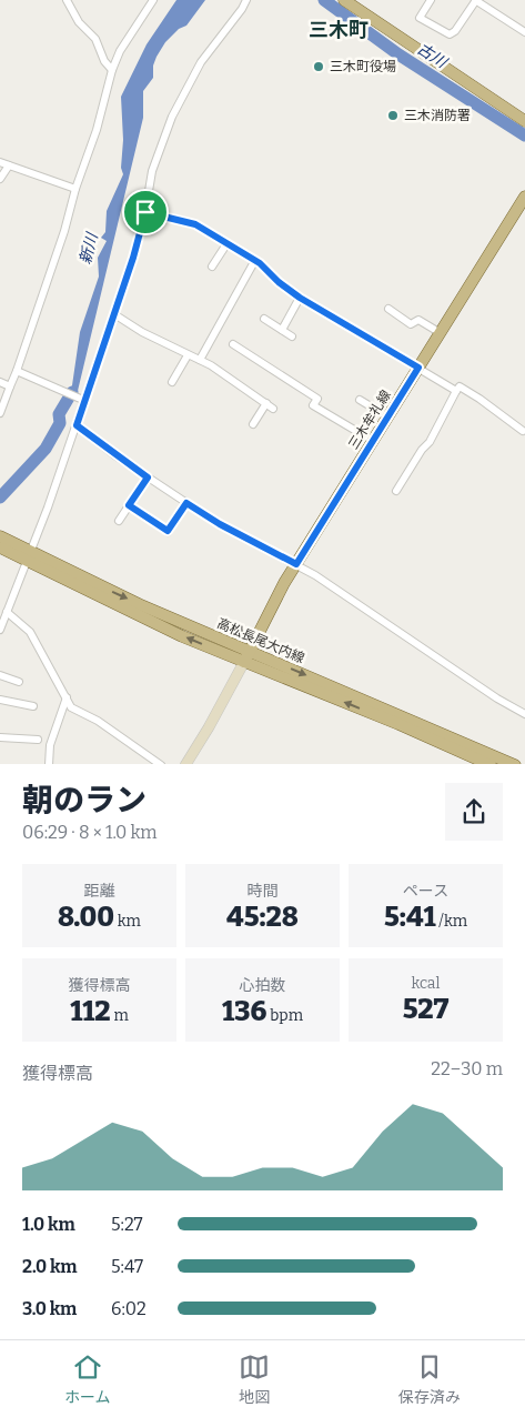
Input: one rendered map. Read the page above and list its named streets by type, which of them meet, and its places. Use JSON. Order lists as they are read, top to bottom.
{
  "streets": {
    "main road": ["三木牟礼線", "高松長尾大内線"]
  },
  "crossings": [
    ["三木牟礼線", "高松長尾大内線"]
  ],
  "districts": ["三木町"],
  "water": ["古川", "新川"],
  "places": ["三木町役場", "三木消防署"],
  "page": {
    "heading": ["朝のラン", "06:29 · 8 × 1.0 km"],
    "stats": [
      ["距離", "8.00 km"],
      ["時間", "45:28"],
      ["ペース", "5:41 /km"],
      ["獲得標高", "112 m"],
      ["心拍数", "136 bpm"],
      ["kcal", "527"]
    ],
    "chart": ["獲得標高", "22–30 m"],
    "list": [
      {
        "name": "1.0 km",
        "note": "5:27"
      },
      {
        "name": "2.0 km",
        "note": "5:47"
      },
      {
        "name": "3.0 km",
        "note": "6:02"
      }
    ],
    "tabs": ["ホーム", "地図", "保存済み"]
  }
}
